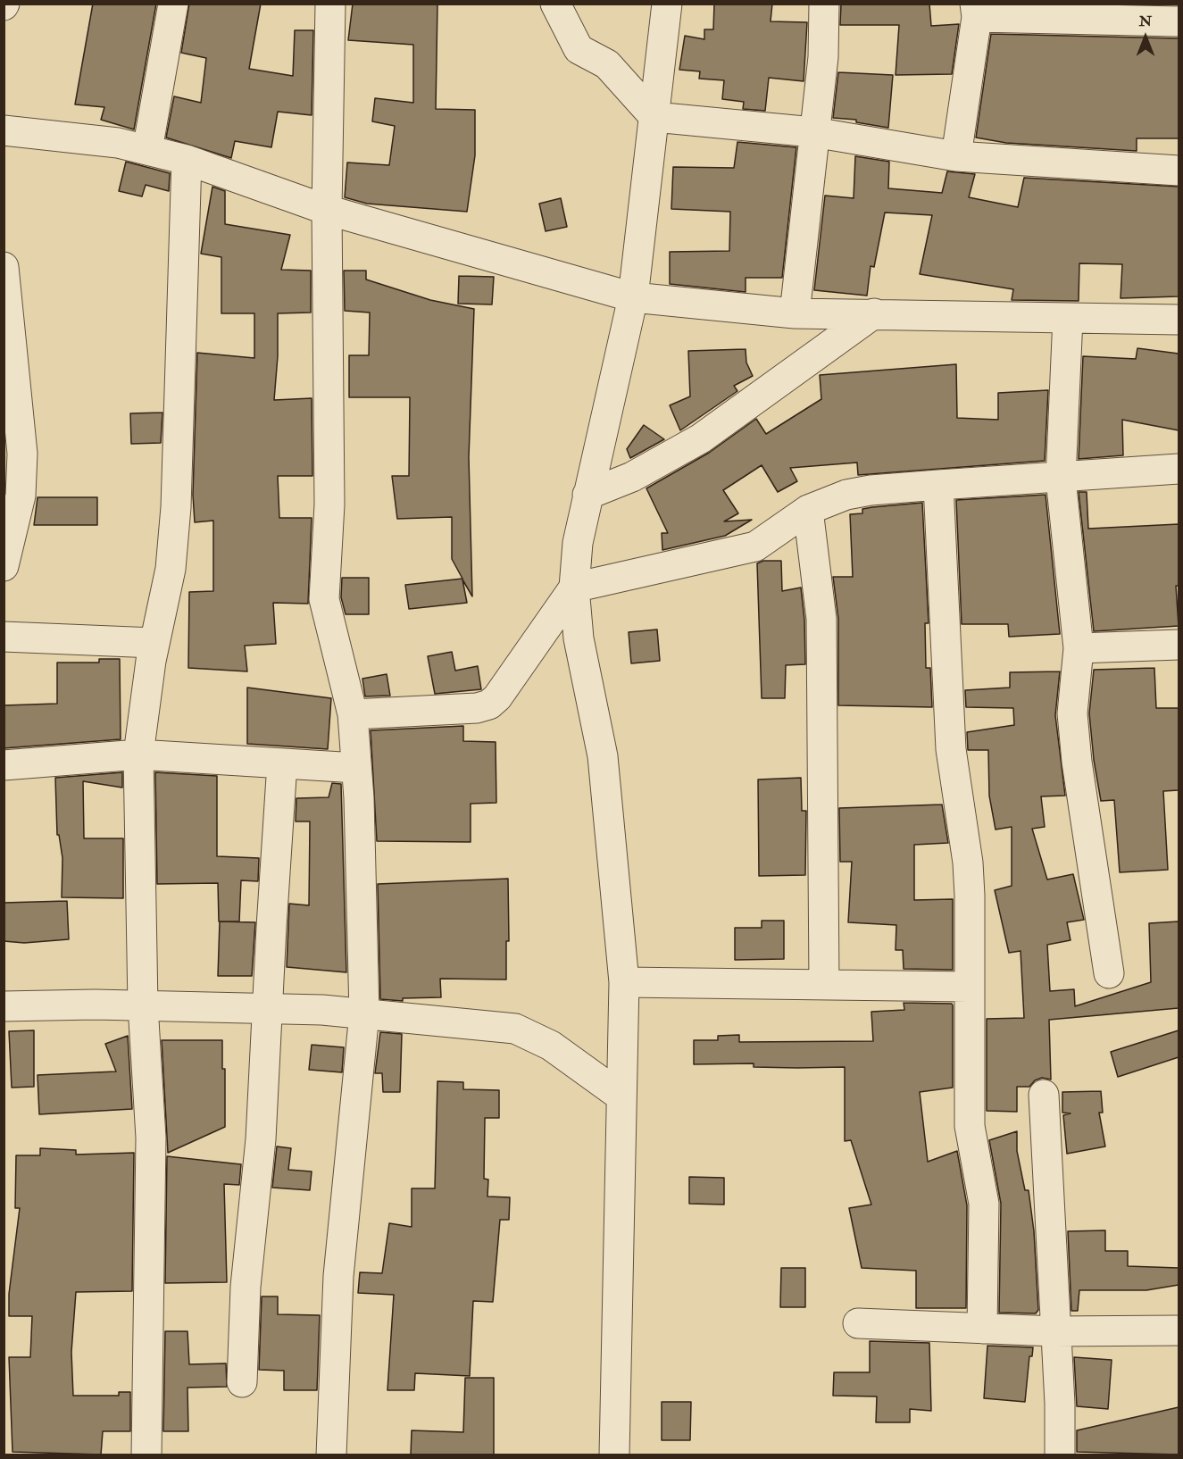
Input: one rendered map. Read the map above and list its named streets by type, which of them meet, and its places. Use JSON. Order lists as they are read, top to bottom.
{
  "north": "top"
}
